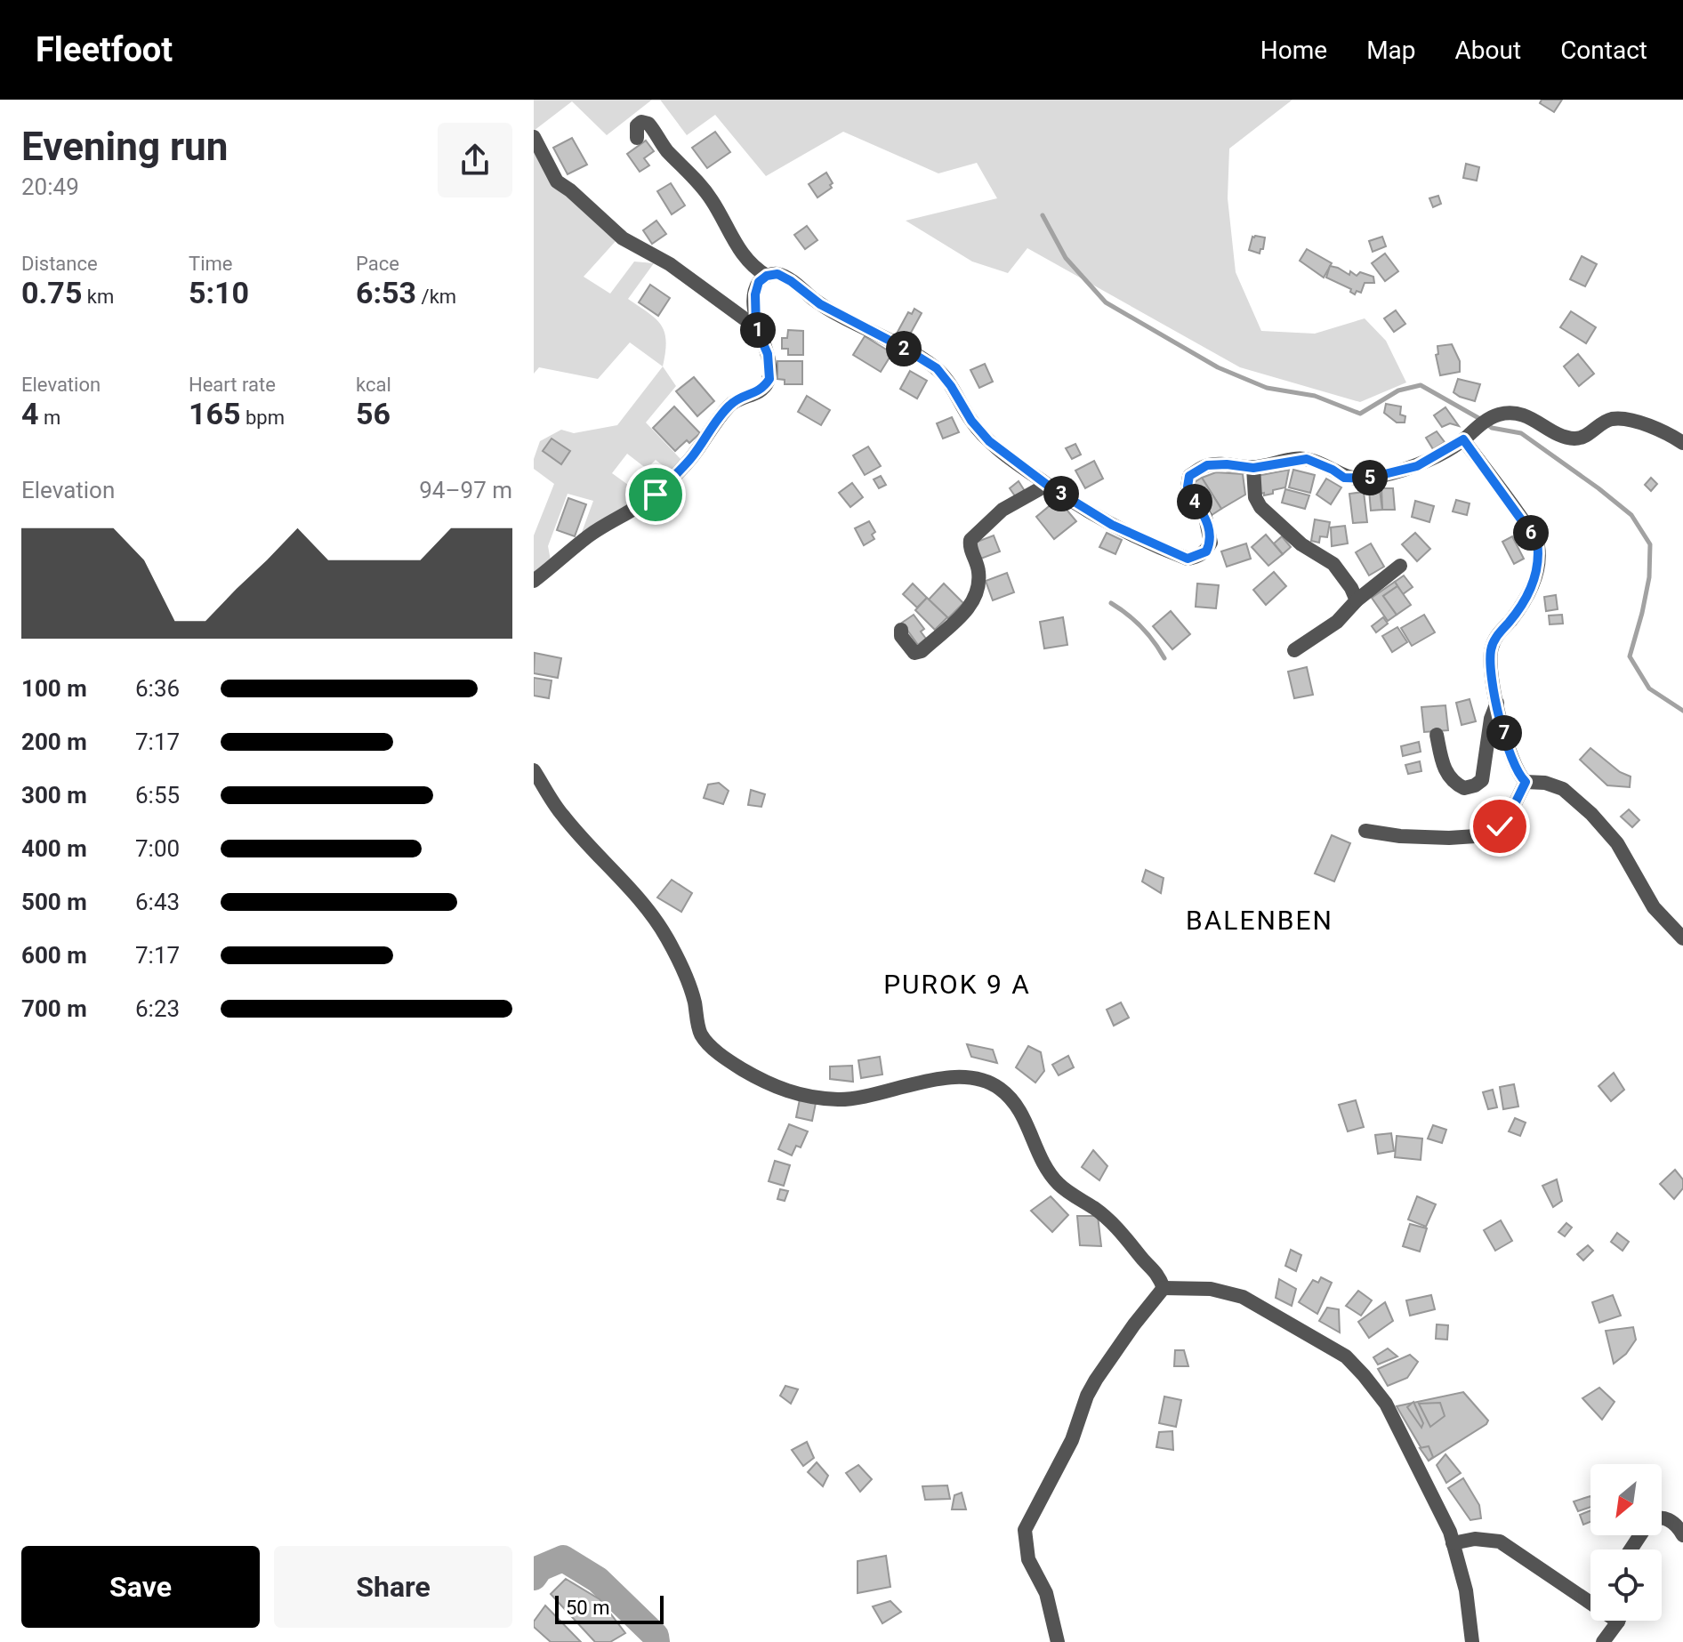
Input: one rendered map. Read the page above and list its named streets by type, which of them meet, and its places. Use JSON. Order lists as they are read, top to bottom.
{
  "districts": ["BALENBEN", "PUROK 9 A"],
  "scale_bar": "50 m",
  "north": "bottom left",
  "page": {
    "header": "Fleetfoot",
    "nav": [
      "Home",
      "Map",
      "About",
      "Contact"
    ],
    "heading": ["Evening run", "20:49"],
    "stats": [
      ["Distance", "0.75 km"],
      ["Time", "5:10"],
      ["Pace", "6:53 /km"],
      ["Elevation", "4 m"],
      ["Heart rate", "165 bpm"],
      ["kcal", "56"]
    ],
    "pins": [
      "1",
      "2",
      "5",
      "3",
      "4",
      "6",
      "7"
    ],
    "chart": ["Elevation", "94–97 m"],
    "list": [
      {
        "name": "100 m",
        "note": "6:36"
      },
      {
        "name": "200 m",
        "note": "7:17"
      },
      {
        "name": "300 m",
        "note": "6:55"
      },
      {
        "name": "400 m",
        "note": "7:00"
      },
      {
        "name": "500 m",
        "note": "6:43"
      },
      {
        "name": "600 m",
        "note": "7:17"
      },
      {
        "name": "700 m",
        "note": "6:23"
      }
    ],
    "buttons": ["Save", "Share"],
    "scale": "50 m"
  }
}
